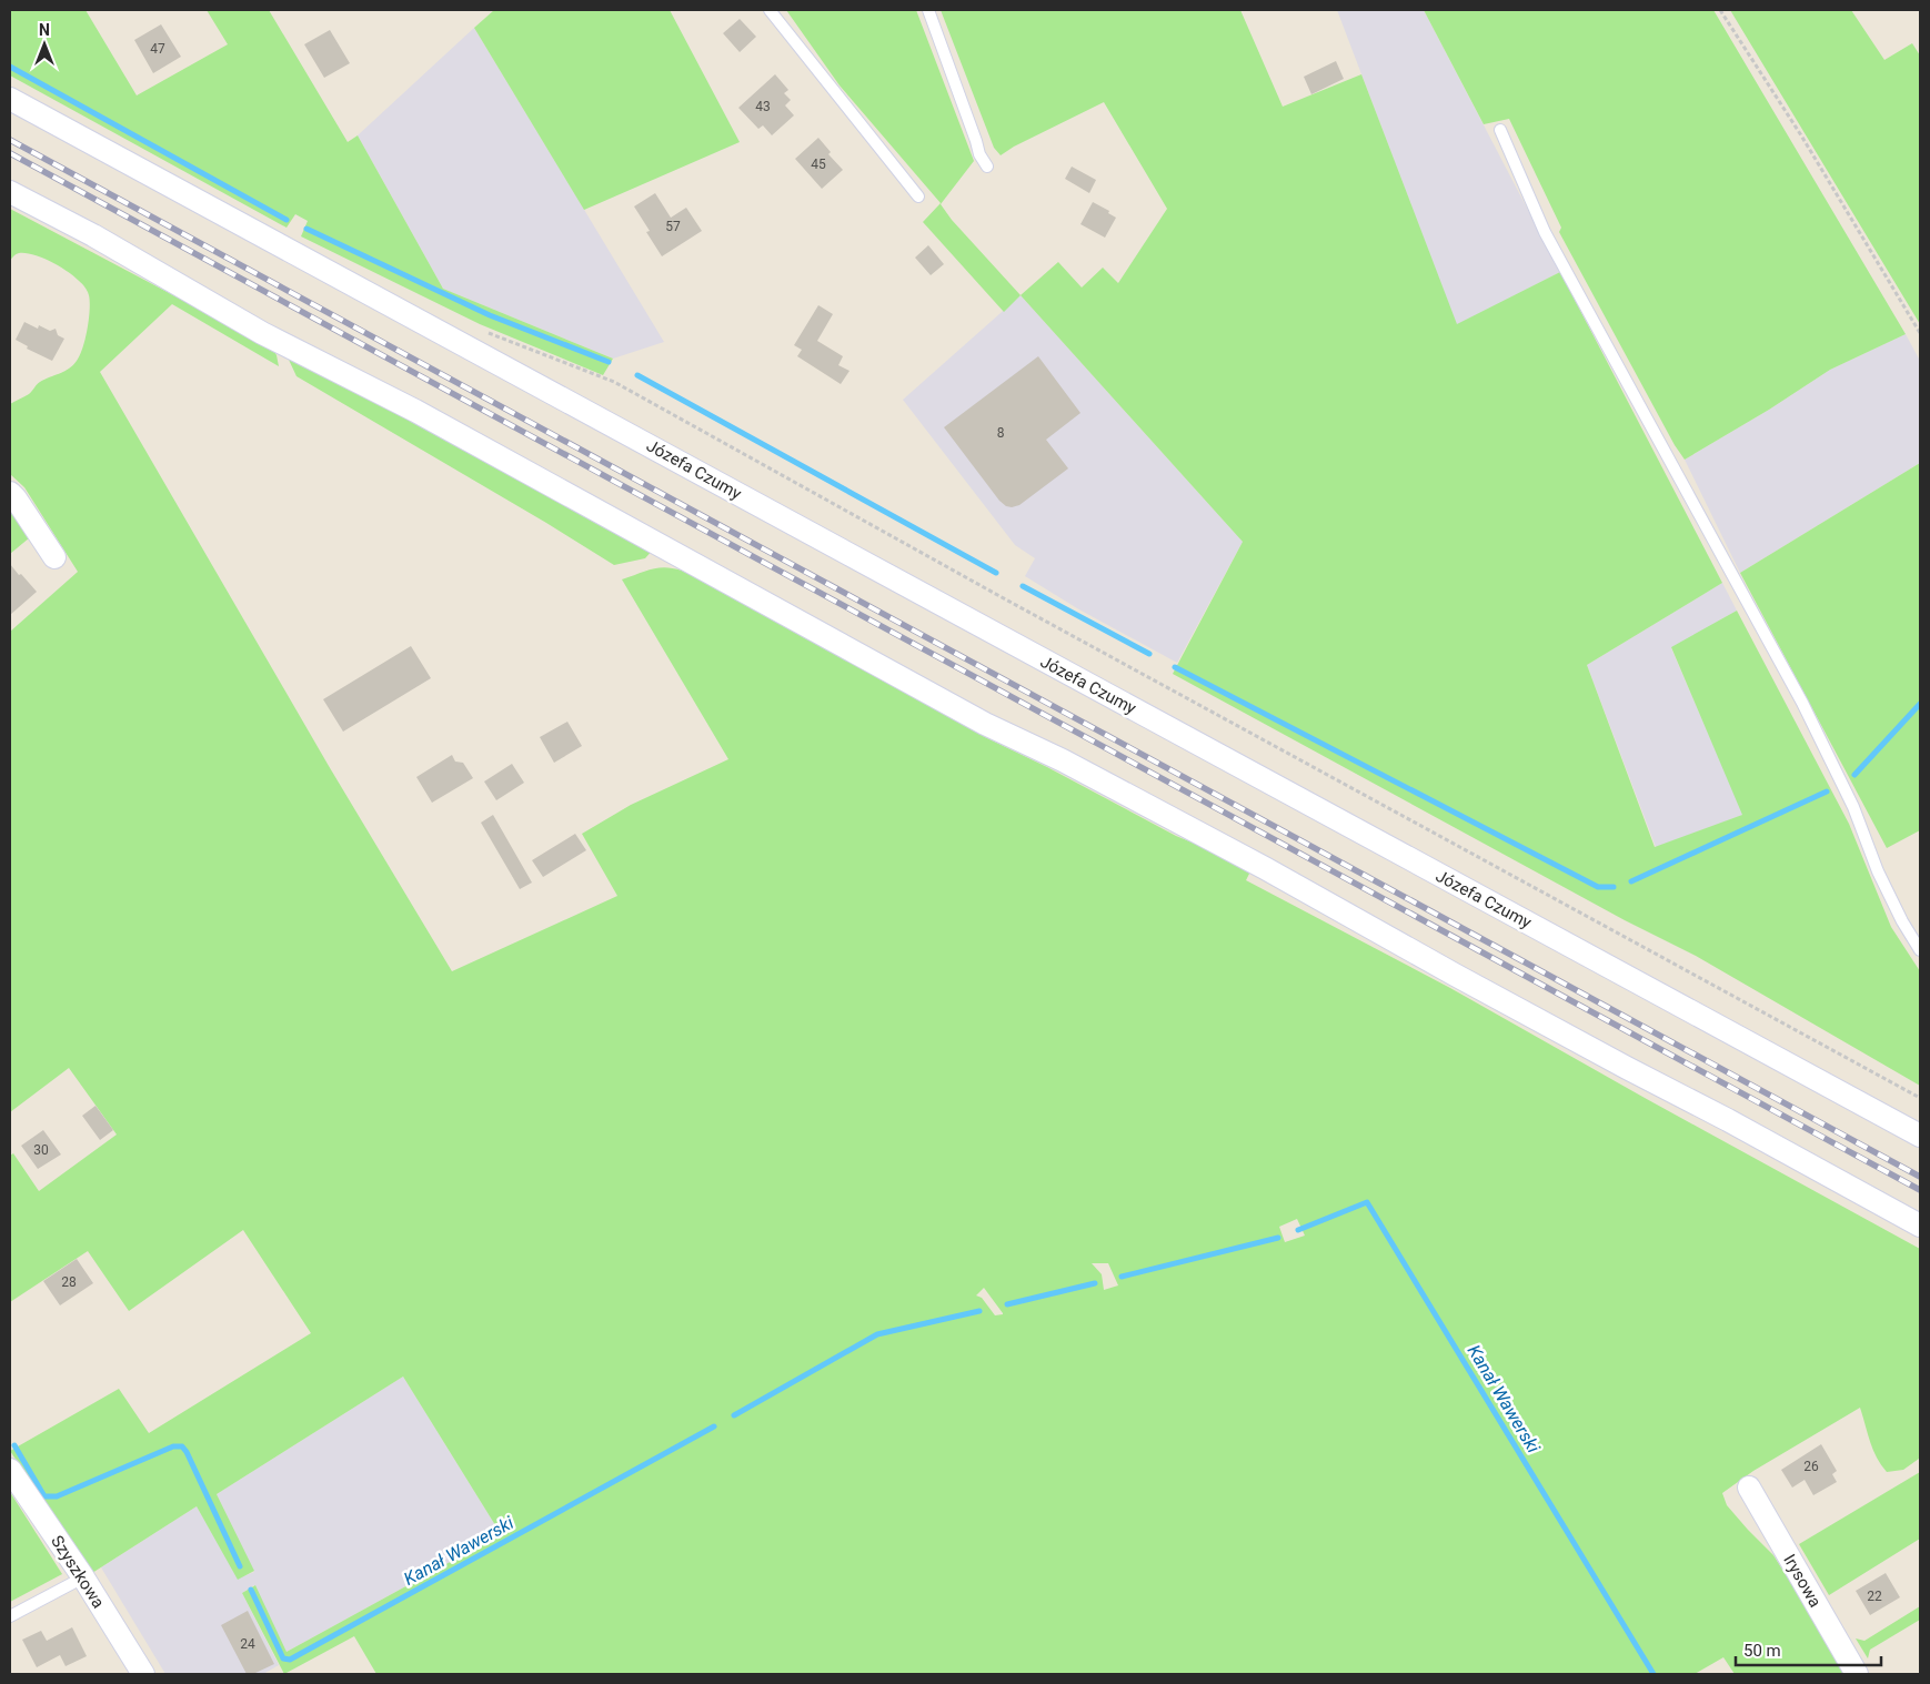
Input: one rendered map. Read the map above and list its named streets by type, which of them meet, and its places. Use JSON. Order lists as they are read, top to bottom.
{
  "streets": {
    "street": ["Józefa Czumy", "Szyszkowa", "Irysowa"]
  },
  "water": ["Kanał Wawerski"],
  "house_numbers": [
    "47",
    "43",
    "45",
    "57",
    "8",
    "30",
    "28",
    "26",
    "22",
    "24"
  ],
  "scale_bar": "50 m",
  "north": "top"
}
